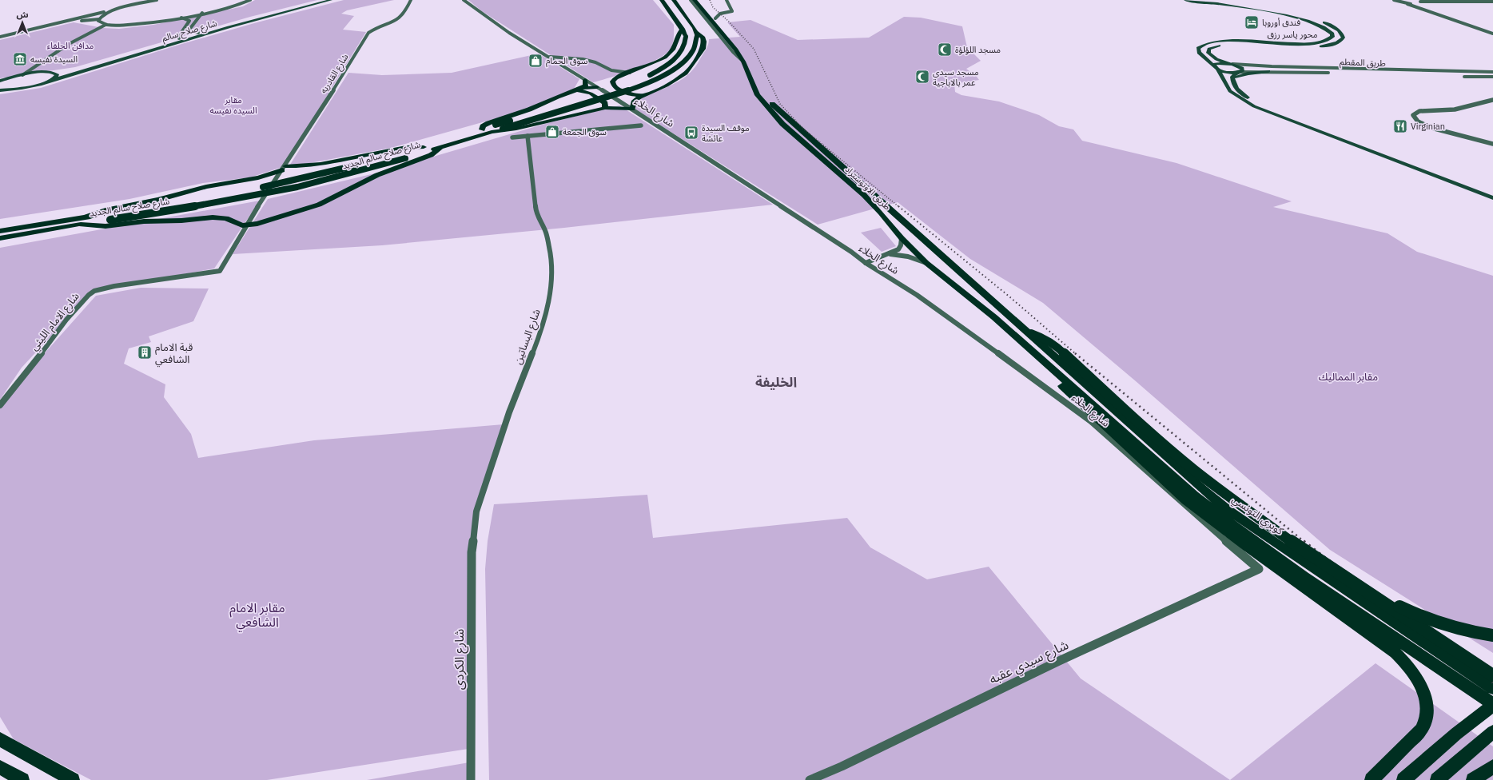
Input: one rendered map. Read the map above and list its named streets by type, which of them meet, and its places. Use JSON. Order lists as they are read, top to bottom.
{
  "streets": {
    "highway": ["شارع صلاح سالم الجديد", "طريق الاوتوستراد", "كوبري التونسي"],
    "main road": ["شارع صلاح سالم", "محور ياسر رزق"],
    "street": [
      "طريق المقطم",
      "شارع القادريه",
      "شارع الخلاء",
      "شارع الامام الليثي",
      "شارع البساتين",
      "شارع الكردى",
      "شارع سيدي عقبه"
    ]
  },
  "crossings": [
    ["محور ياسر رزق", "طريق المقطم"],
    ["شارع القادريه", "شارع الامام الليثي"],
    ["شارع الخلاء", "شارع سيدي عقبه"],
    ["طريق الاوتوستراد", "كوبري التونسي"],
    ["شارع البساتين", "شارع الكردى"]
  ],
  "districts": ["الخليفة"],
  "parks": [
    "مدافن الحلفاء",
    "مقابر السيده نفيسه",
    "مقابر المماليك",
    "مقابر الامام الشافعي"
  ],
  "places": {
    "hotel": ["فندق أوروبا"],
    "mosque": ["مسجد اللؤلؤة", "مسجد سيدى عمر بالاباجية"],
    "museum": ["السيدة نفيسه"],
    "shop": ["سوق الحمام", "سوق الجمعة"],
    "restaurant": ["Virginian"],
    "bus stop": ["موقف السيدة عائشة"],
    "building": ["قبة الامام الشافعي"]
  },
  "north": "top"
}
